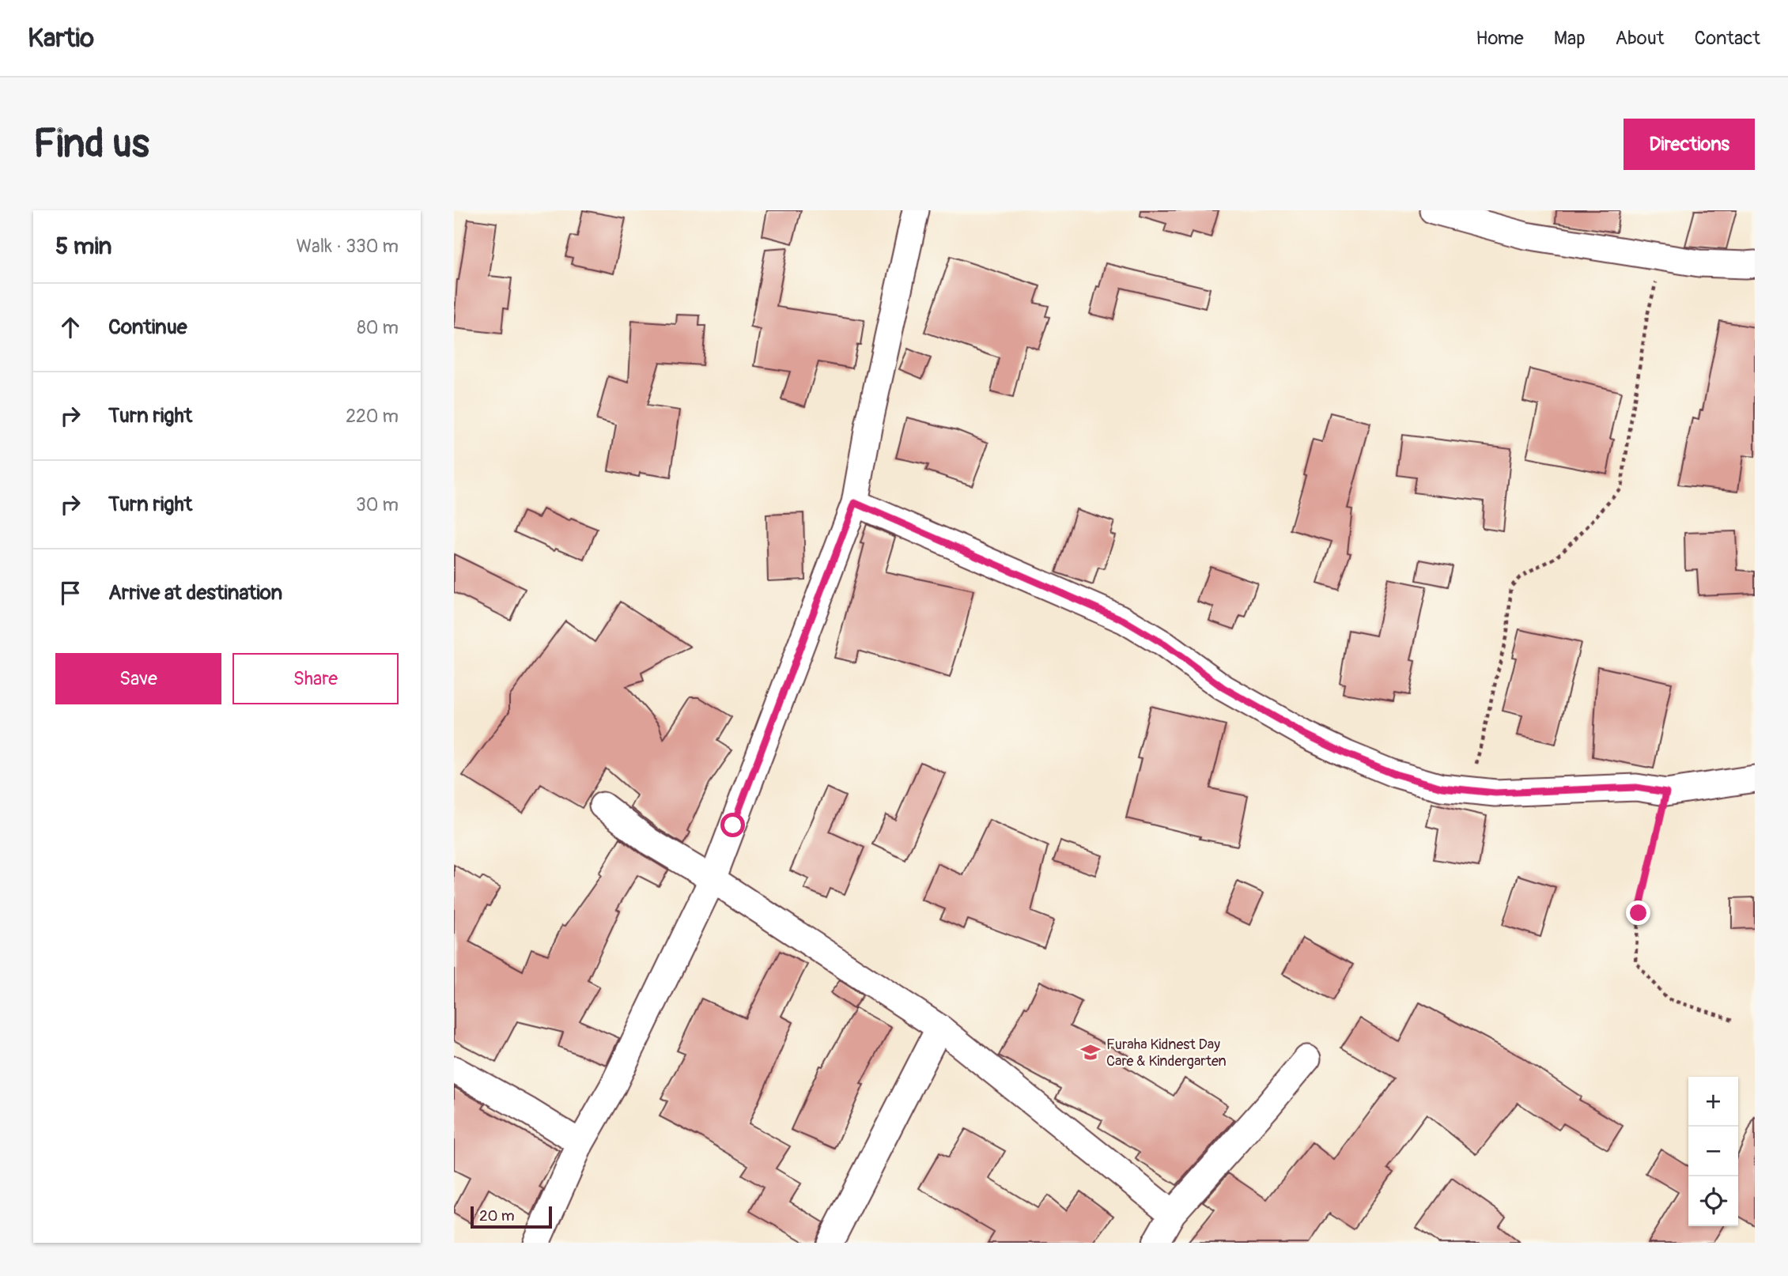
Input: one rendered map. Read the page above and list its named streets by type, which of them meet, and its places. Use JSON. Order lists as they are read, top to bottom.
{
  "places": {
    "school or university": ["Furaha Kidnest Day Care & Kindergarten"]
  },
  "scale_bar": "20 m",
  "page": {
    "header": "Kartio",
    "nav": [
      "Home",
      "Map",
      "About",
      "Contact"
    ],
    "buttons": [
      "Directions",
      ["Save", "Share"]
    ],
    "title": "Find us",
    "heading": ["5 min", "Walk · 330 m"],
    "list": [
      ["Continue", "80 m"],
      ["Turn right", "220 m"],
      ["Turn right", "30 m"],
      "Arrive at destination"
    ],
    "map_buttons": ["+", "−"],
    "scale": "20 m"
  }
}
